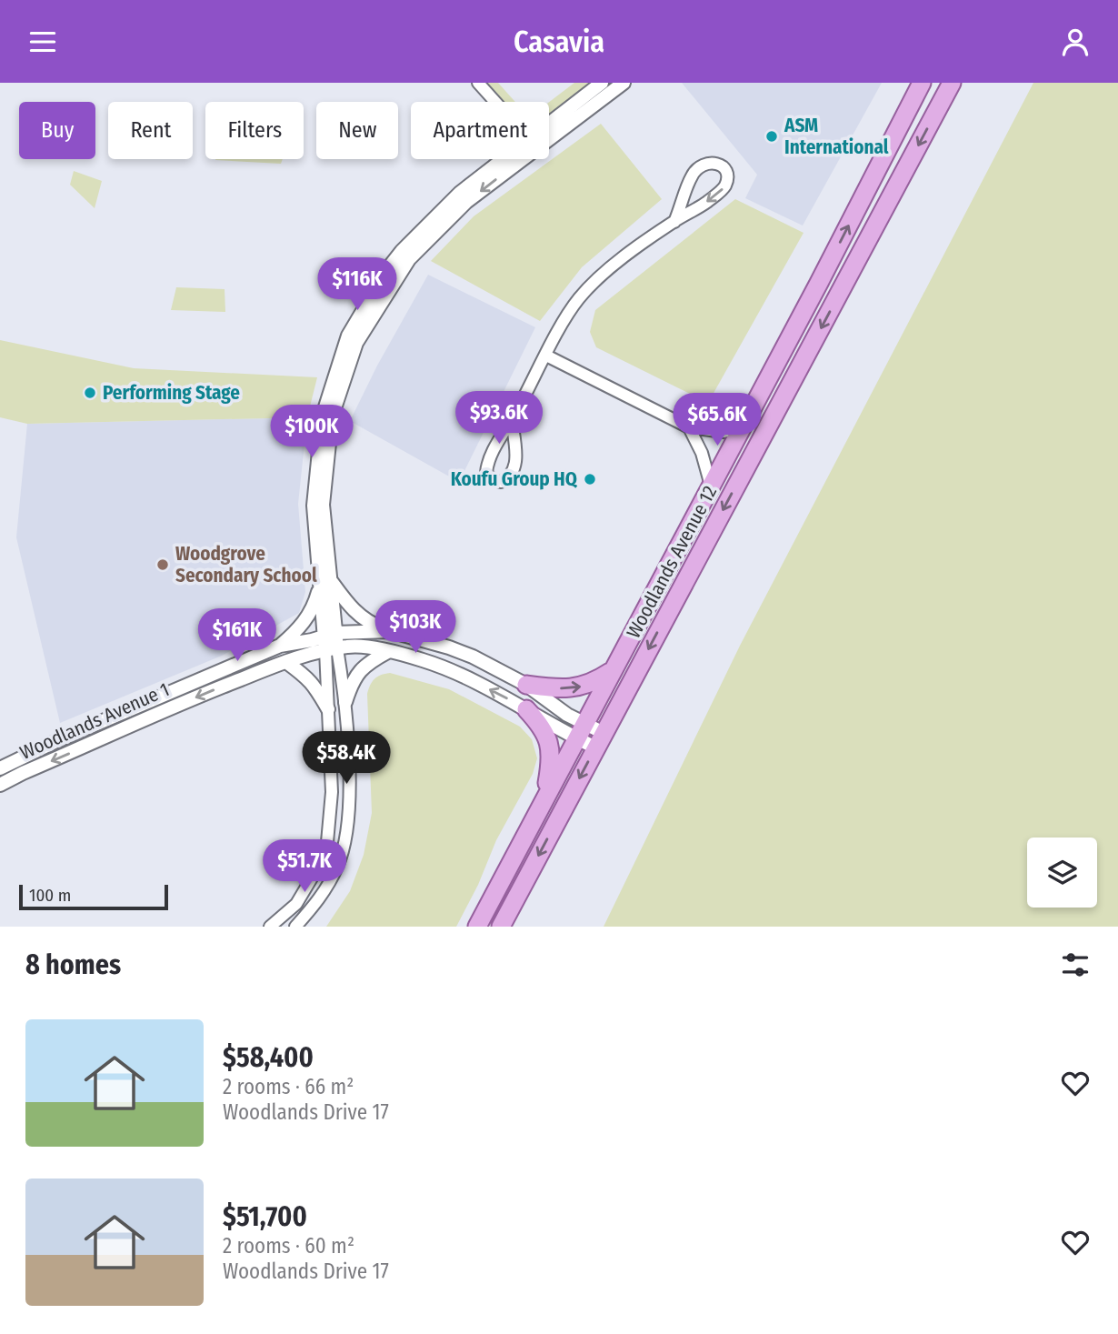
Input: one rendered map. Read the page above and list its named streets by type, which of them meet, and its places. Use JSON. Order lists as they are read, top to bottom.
{
  "streets": {
    "main road": ["Woodlands Avenue 12"],
    "street": ["Woodlands Avenue 1"]
  },
  "crossings": [
    ["Woodlands Avenue 12", "Woodlands Avenue 1"]
  ],
  "places": [
    "ASM International",
    "Performing Stage",
    "Koufu Group HQ",
    "Woodgrove Secondary School"
  ],
  "scale_bar": "100 m",
  "page": {
    "header": "Casavia",
    "chip": [
      "Buy",
      "Rent",
      "Filters",
      "New",
      "Apartment"
    ],
    "price": [
      "$116K",
      "$93.6K",
      "$65.6K",
      "$100K",
      "$103K",
      "$161K",
      "$58.4K",
      "$51.7K"
    ],
    "scale": "100 m",
    "heading": "8 homes",
    "list": [
      {
        "name": "$58,400",
        "note": "2 rooms · 66 m² · Woodlands Drive 17"
      },
      {
        "name": "$51,700",
        "note": "2 rooms · 60 m² · Woodlands Drive 17"
      }
    ]
  }
}
